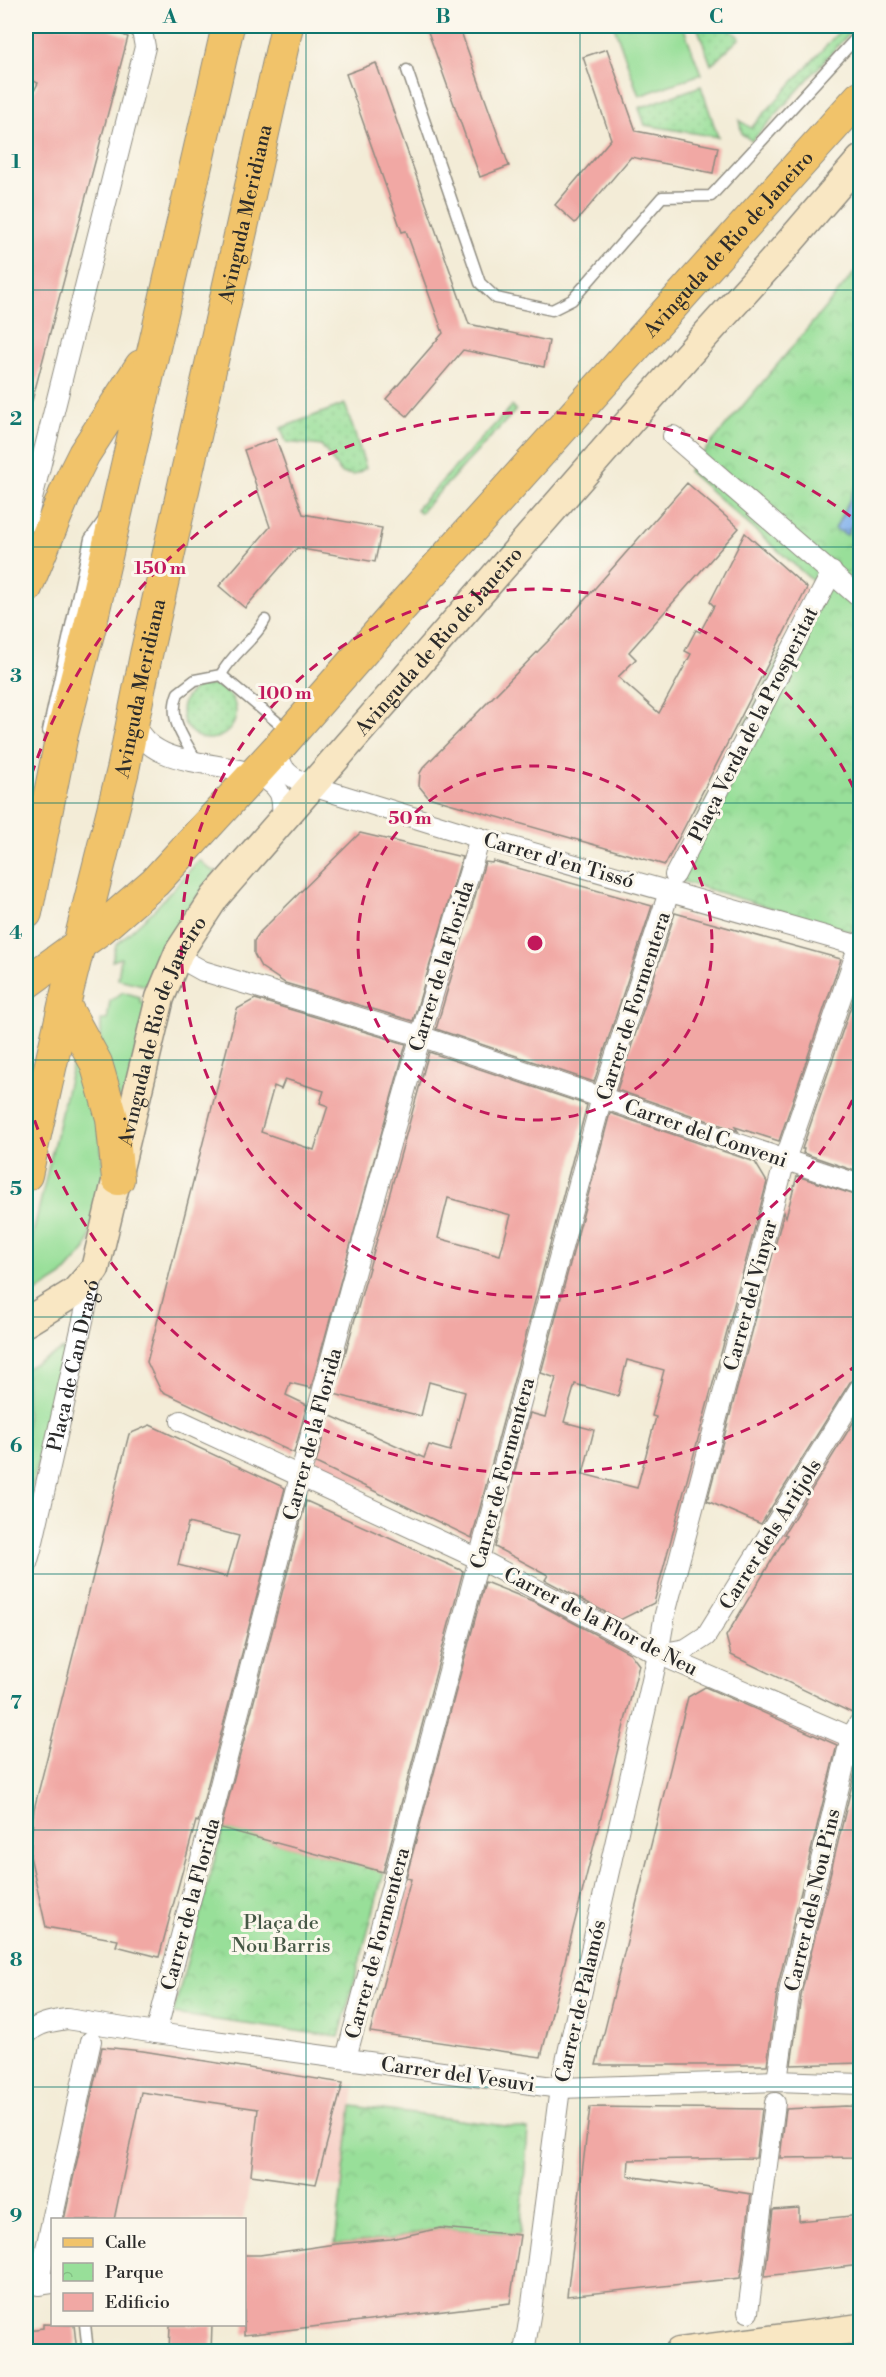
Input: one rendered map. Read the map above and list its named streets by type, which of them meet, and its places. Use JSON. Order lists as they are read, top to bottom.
{
  "streets": {
    "main road": ["Avinguda Meridiana", "Avinguda de Rio de Janeiro", "Plaça de Can Dragó"],
    "street": [
      "Plaça Verda de la Prosperitat",
      "Carrer d'en Tissó",
      "Carrer de la Florida",
      "Carrer de Formentera",
      "Carrer del Conveni",
      "Carrer del Vinyar",
      "Carrer dels Aritjols",
      "Carrer de la Flor de Neu",
      "Carrer dels Nou Pins",
      "Carrer de Palamós",
      "Carrer del Vesuvi"
    ]
  },
  "crossings": [
    ["Avinguda Meridiana", "Avinguda de Rio de Janeiro"],
    ["Avinguda de Rio de Janeiro", "Carrer d'en Tissó"],
    ["Avinguda de Rio de Janeiro", "Carrer del Conveni"],
    ["Avinguda de Rio de Janeiro", "Plaça de Can Dragó"],
    ["Plaça Verda de la Prosperitat", "Carrer d'en Tissó"],
    ["Plaça Verda de la Prosperitat", "Carrer de Formentera"],
    ["Carrer d'en Tissó", "Carrer de la Florida"],
    ["Carrer d'en Tissó", "Carrer de Formentera"],
    ["Carrer d'en Tissó", "Carrer del Vinyar"],
    ["Carrer de la Florida", "Carrer del Conveni"],
    ["Carrer de la Florida", "Carrer de la Flor de Neu"],
    ["Carrer de la Florida", "Carrer del Vesuvi"],
    ["Carrer de Formentera", "Carrer del Conveni"],
    ["Carrer de Formentera", "Carrer de la Flor de Neu"],
    ["Carrer de Formentera", "Carrer del Vesuvi"],
    ["Carrer del Conveni", "Carrer del Vinyar"],
    ["Carrer del Vinyar", "Carrer dels Aritjols"],
    ["Carrer del Vinyar", "Carrer de la Flor de Neu"],
    ["Carrer del Vinyar", "Carrer de Palamós"],
    ["Carrer dels Aritjols", "Carrer de la Flor de Neu"],
    ["Carrer dels Aritjols", "Carrer de Palamós"],
    ["Carrer de la Flor de Neu", "Carrer dels Nou Pins"],
    ["Carrer de la Flor de Neu", "Carrer de Palamós"],
    ["Carrer dels Nou Pins", "Carrer del Vesuvi"],
    ["Carrer de Palamós", "Carrer del Vesuvi"]
  ],
  "parks": ["Plaça de Nou Barris"],
  "legend": ["Calle", "Parque", "Edificio"],
  "grid": {
    "columns": ["A", "B", "C"],
    "rows": [
      "1",
      "2",
      "3",
      "4",
      "5",
      "6",
      "7",
      "8",
      "9"
    ]
  },
  "rings": ["150 m", "100 m", "50 m"]
}
